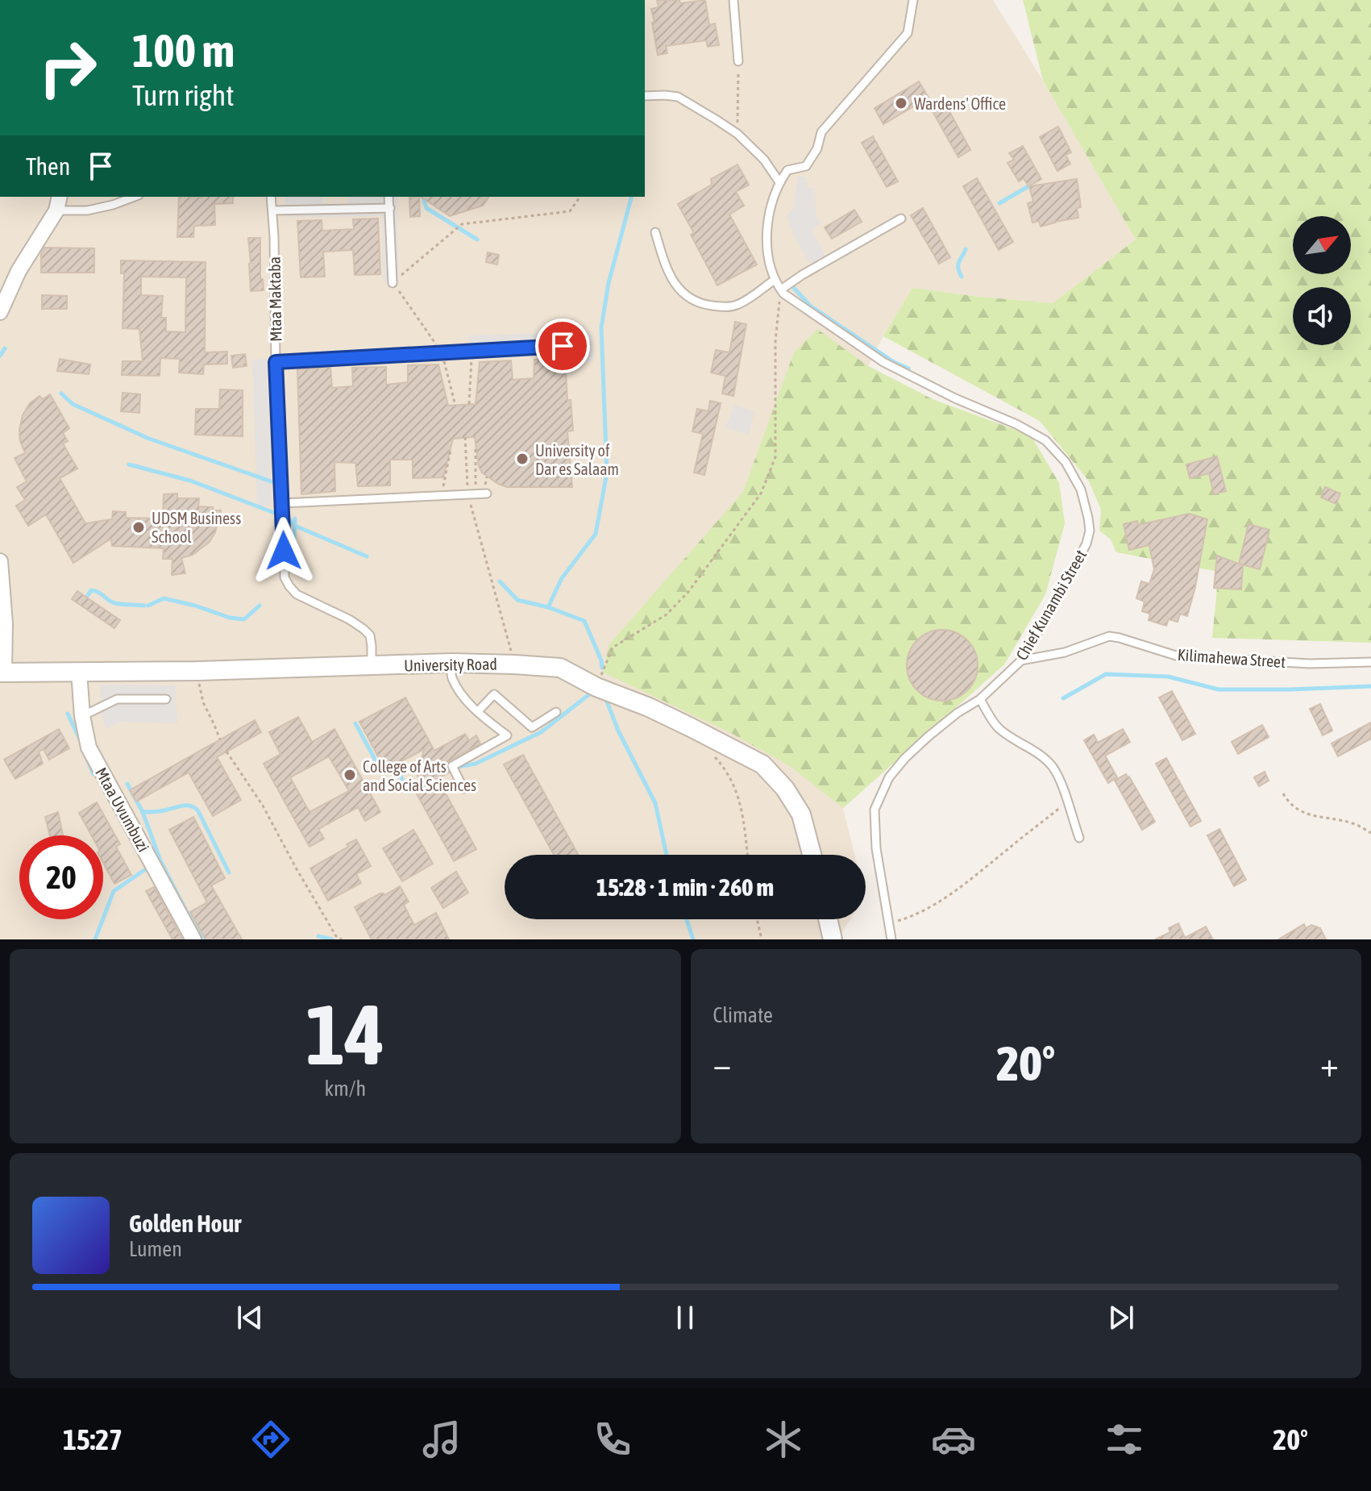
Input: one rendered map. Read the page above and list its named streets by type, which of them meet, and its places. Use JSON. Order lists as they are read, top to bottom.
{
  "streets": {
    "street": ["University Road", "Mtaa Uvumbuzi"],
    "lane": ["Mtaa Maktaba", "Chief Kunambi Street", "Kilimahewa Street"]
  },
  "crossings": [
    ["Mtaa Maktaba", "University Road"],
    ["Chief Kunambi Street", "Kilimahewa Street"],
    ["University Road", "Mtaa Uvumbuzi"]
  ],
  "places": [
    "Wardens' Office",
    "University of Dar es Salaam",
    "UDSM Business School",
    "College of Arts and Social Sciences"
  ],
  "north": "top right",
  "page": {
    "turn": ["100 m", "Turn right"],
    "then": "Then",
    "limit": "20",
    "trip": "15:28 · 1 min · 260 m",
    "tile": [
      ["14", "km/h"],
      "Climate"
    ],
    "heat": ["−", "20°", "+"],
    "song": ["Golden Hour", "Lumen"],
    "tabs": ["15:27", "20°"]
  }
}
